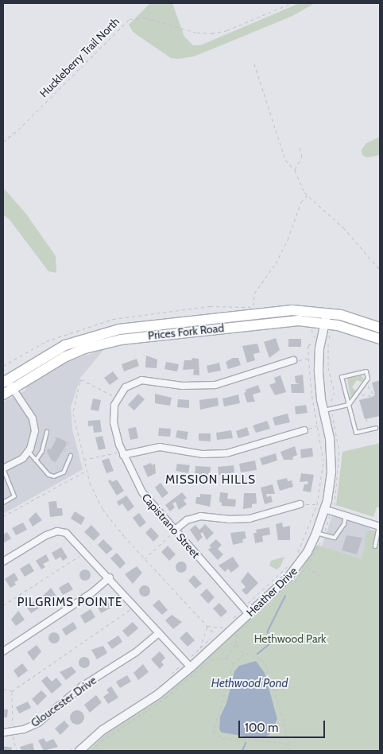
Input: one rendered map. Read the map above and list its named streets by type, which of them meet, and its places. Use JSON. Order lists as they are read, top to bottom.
{
  "streets": {
    "main road": ["Prices Fork Road"],
    "street": ["Capistrano Street", "Heather Drive", "Gloucester Drive"],
    "path": ["Huckleberry Trail North"]
  },
  "crossings": [
    ["Prices Fork Road", "Heather Drive"],
    ["Capistrano Street", "Heather Drive"]
  ],
  "districts": ["MISSION HILLS", "PILGRIMS POINTE"],
  "water": ["Hethwood Pond"],
  "parks": ["Hethwood Park"],
  "scale_bar": "100 m"
}
